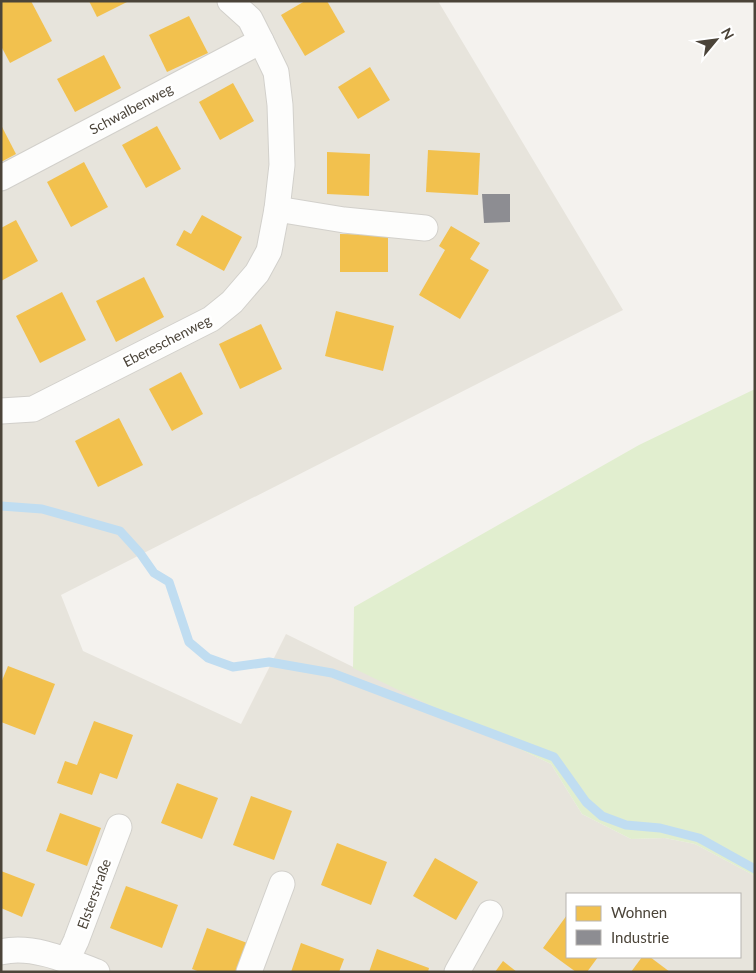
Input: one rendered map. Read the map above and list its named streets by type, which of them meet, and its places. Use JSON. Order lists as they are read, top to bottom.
{
  "streets": {
    "street": ["Schwalbenweg", "Ebereschenweg", "Elsterstraße"]
  },
  "crossings": [
    ["Schwalbenweg", "Ebereschenweg"]
  ],
  "legend": ["Wohnen", "Industrie"],
  "north": "top right"
}
